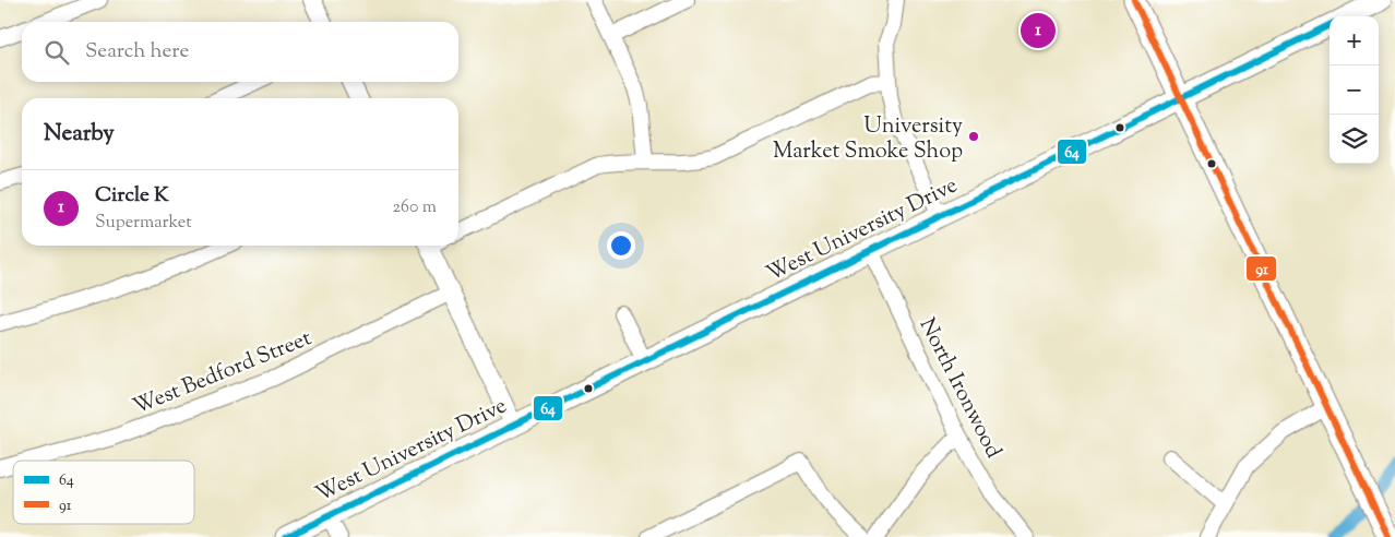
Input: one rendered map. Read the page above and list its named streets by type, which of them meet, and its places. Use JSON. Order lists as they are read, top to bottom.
{
  "streets": {
    "main road": ["West University Drive"],
    "street": ["West Bedford Street", "North Ironwood"]
  },
  "crossings": [
    ["West University Drive", "North Ironwood"]
  ],
  "places": ["University Market Smoke Shop"],
  "lines": ["transit line 91", "transit line 64"],
  "legend": ["64", "91"],
  "page": {
    "pins": "1",
    "map_buttons": ["+", "−"],
    "search": "Search here",
    "heading": "Nearby",
    "list": [
      {
        "mark": "1",
        "name": "Circle K",
        "note": "Supermarket",
        "value": "260 m"
      }
    ]
  }
}
